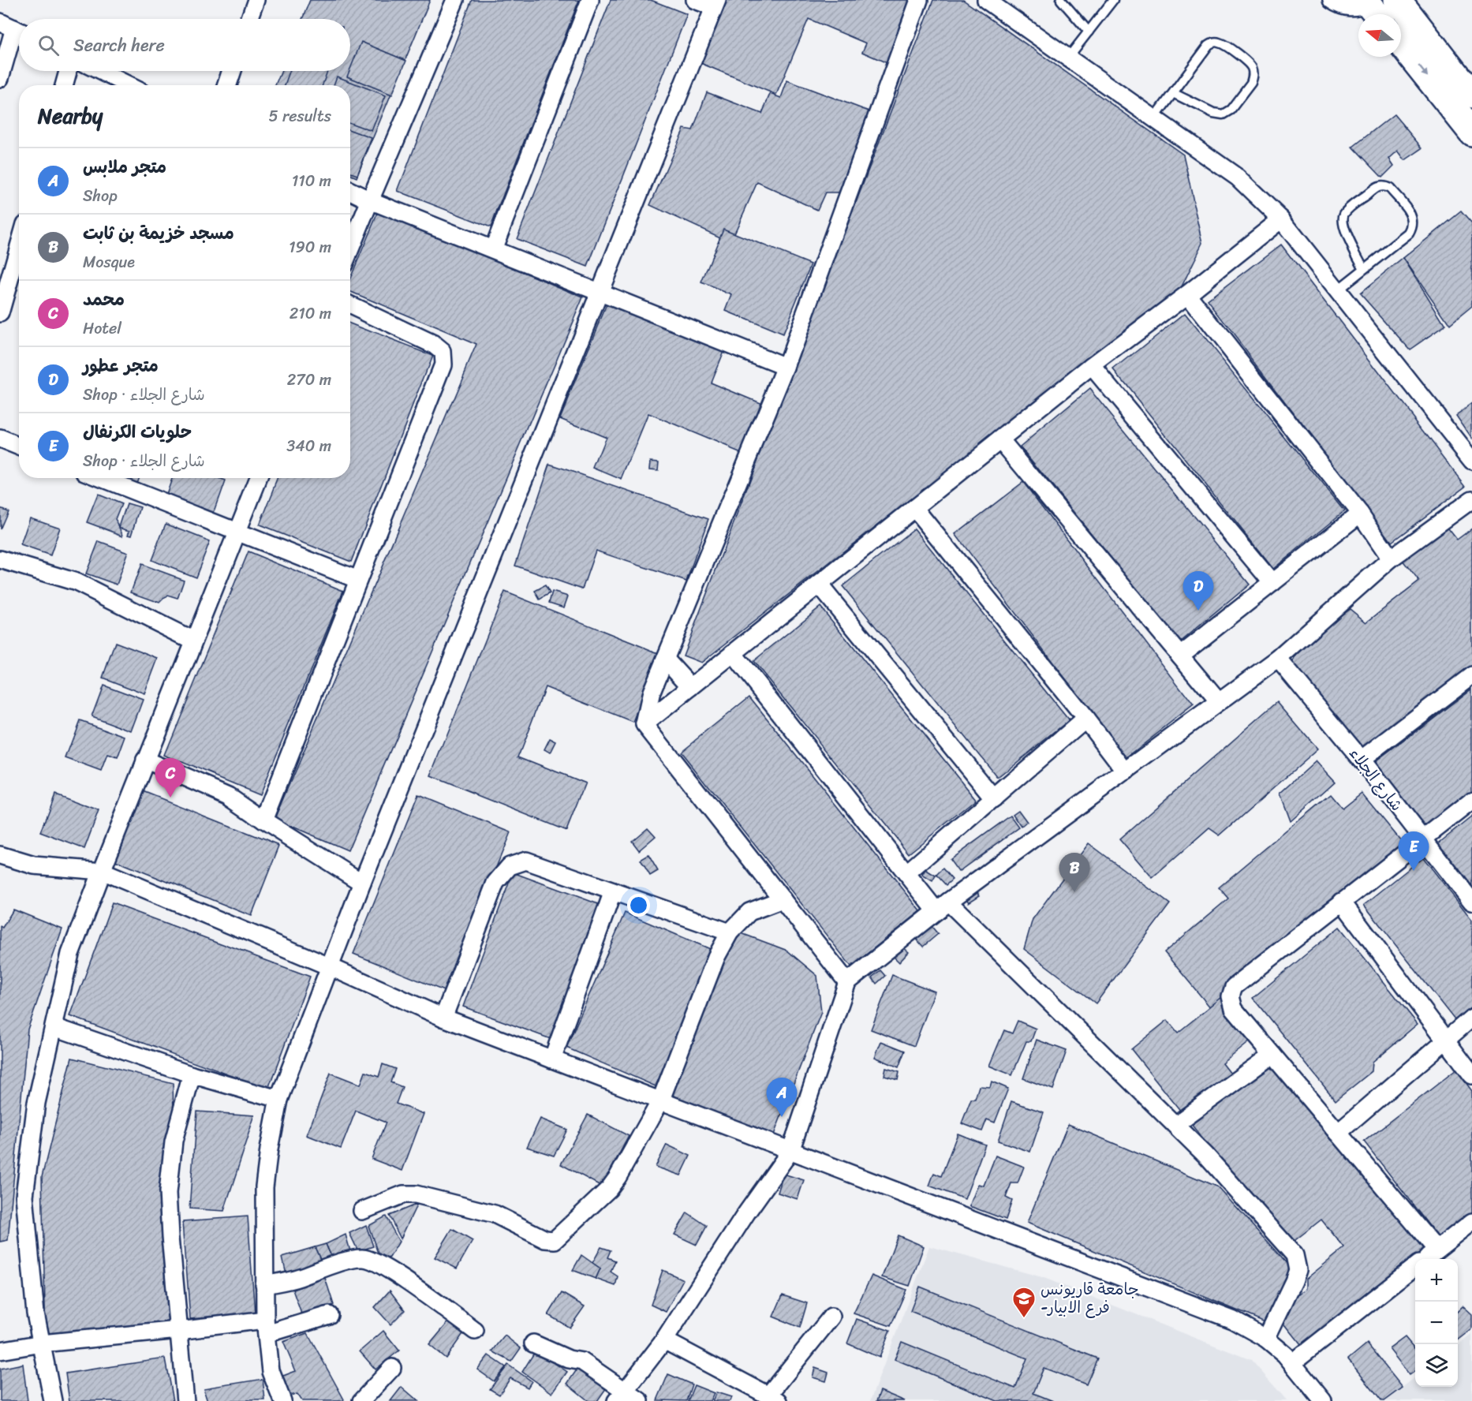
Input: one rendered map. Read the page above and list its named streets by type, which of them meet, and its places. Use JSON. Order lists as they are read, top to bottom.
{
  "streets": {
    "street": ["شارع الجلاء"]
  },
  "places": {
    "school or university": ["جامعة قاريونس -فرع الابيار"]
  },
  "north": "left",
  "page": {
    "search": "Search here",
    "heading": ["Nearby", "5 results"],
    "list": [
      {
        "mark": "A",
        "name": "متجر ملابس",
        "note": "Shop",
        "value": "110 m"
      },
      {
        "mark": "B",
        "name": "مسجد خزيمة بن ثابت",
        "note": "Mosque",
        "value": "190 m"
      },
      {
        "mark": "C",
        "name": "محمد",
        "note": "Hotel",
        "value": "210 m"
      },
      {
        "mark": "D",
        "name": "متجر عطور",
        "note": "Shop · شارع الجلاء",
        "value": "270 m"
      },
      {
        "mark": "E",
        "name": "حلويات الكرنفال",
        "note": "Shop · شارع الجلاء",
        "value": "340 m"
      }
    ],
    "pins": [
      "D",
      "C",
      "E",
      "B",
      "A"
    ],
    "map_buttons": ["+", "−"]
  }
}
